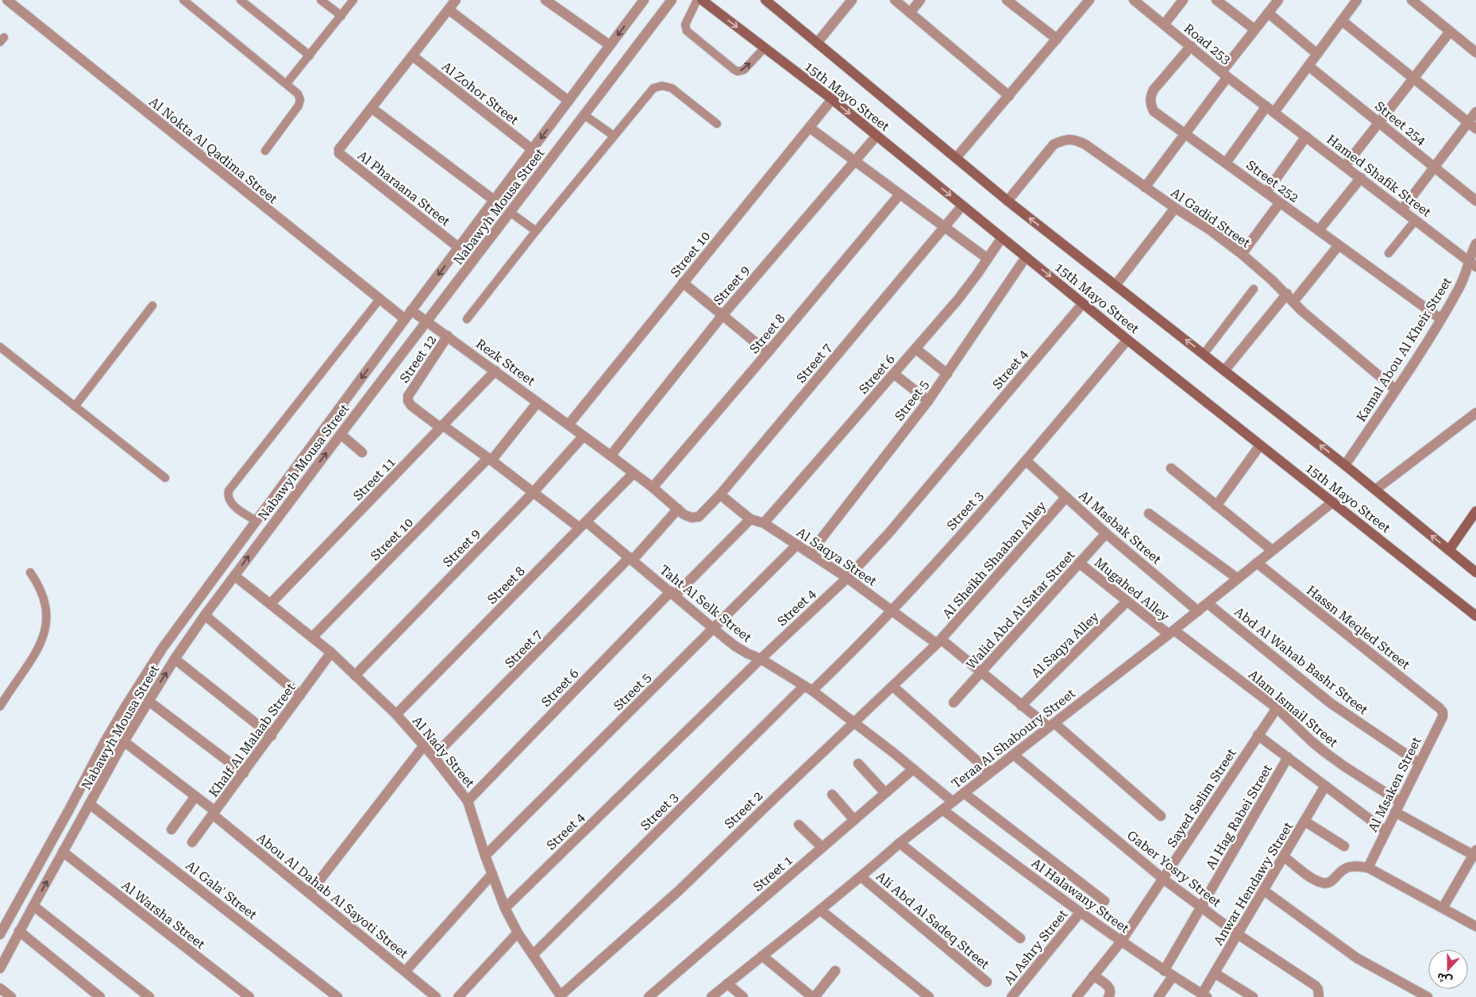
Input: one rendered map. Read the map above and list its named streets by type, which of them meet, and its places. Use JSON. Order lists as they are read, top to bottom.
{
  "streets": {
    "main road": ["15th Mayo Street"],
    "street": [
      "Road 253",
      "Al Zohor Street",
      "Street 254",
      "Al Nokta Al Qadima Street",
      "Hamed Shafik Street",
      "Street 252",
      "Al Pharaana Street",
      "Nabawyh Mousa Street",
      "Al Gadid Street",
      "Street 10",
      "Street 9",
      "Street 8",
      "Kamal Abou Al Kheir Street",
      "Street 12",
      "Rezk Street",
      "Street 7",
      "Street 4",
      "Street 6",
      "Street 5",
      "Street 11",
      "Street 3",
      "Al Masbak Street",
      "Al Saqya Street",
      "Al Sheikh Shaaban Alley",
      "Mugahed Alley",
      "Taht Al Selk Street",
      "Walid Abd Al Satar Street",
      "Hassn Meqled Street",
      "Al Saqya Alley",
      "Abd Al Wahab Bashr Street",
      "Alam Ismail Street",
      "Teraa Al Shaboury Street",
      "Khalf Al Malaab Street",
      "Al Nady Street",
      "Al Msaken Street",
      "Sayed Selim Street",
      "Street 2",
      "Al Hag Rabei Street",
      "Gaber Yosry Street",
      "Street 1",
      "Anwar Hendawy Street",
      "Al Gala' Street",
      "Abou Al Dahab Al Sayoti Street",
      "Al Halawany Street",
      "Al Warsha Street",
      "Ali Abd Al Sadeq Street",
      "Al Ashry Street"
    ]
  },
  "crossings": [
    ["Road 253", "Hamed Shafik Street"],
    ["Road 253", "Street 252"],
    ["Al Zohor Street", "Nabawyh Mousa Street"],
    ["15th Mayo Street", "Al Gadid Street"],
    ["15th Mayo Street", "Street 10"],
    ["15th Mayo Street", "Street 9"],
    ["15th Mayo Street", "Kamal Abou Al Kheir Street"],
    ["15th Mayo Street", "Street 7"],
    ["15th Mayo Street", "Street 4"],
    ["15th Mayo Street", "Street 6"],
    ["15th Mayo Street", "Street 5"],
    ["15th Mayo Street", "Street 3"],
    ["15th Mayo Street", "Teraa Al Shaboury Street"],
    ["Al Nokta Al Qadima Street", "Nabawyh Mousa Street"],
    ["Hamed Shafik Street", "Kamal Abou Al Kheir Street"],
    ["Street 252", "Kamal Abou Al Kheir Street"],
    ["Al Pharaana Street", "Nabawyh Mousa Street"],
    ["Nabawyh Mousa Street", "Rezk Street"],
    ["Nabawyh Mousa Street", "Al Nady Street"],
    ["Nabawyh Mousa Street", "Al Gala' Street"],
    ["Nabawyh Mousa Street", "Abou Al Dahab Al Sayoti Street"],
    ["Nabawyh Mousa Street", "Al Warsha Street"],
    ["Al Gadid Street", "Kamal Abou Al Kheir Street"],
    ["Street 10", "Rezk Street"],
    ["Street 10", "Taht Al Selk Street"],
    ["Street 10", "Al Nady Street"],
    ["Street 9", "Rezk Street"],
    ["Street 9", "Taht Al Selk Street"],
    ["Street 9", "Al Nady Street"],
    ["Street 8", "Rezk Street"],
    ["Street 8", "Street 7"],
    ["Street 8", "Taht Al Selk Street"],
    ["Street 8", "Al Nady Street"],
    ["Street 12", "Rezk Street"],
    ["Street 12", "Street 11"],
    ["Street 12", "Taht Al Selk Street"],
    ["Rezk Street", "Street 7"],
    ["Rezk Street", "Street 11"],
    ["Street 7", "Al Saqya Street"],
    ["Street 7", "Taht Al Selk Street"],
    ["Street 7", "Al Nady Street"],
    ["Street 4", "Al Saqya Street"],
    ["Street 4", "Taht Al Selk Street"],
    ["Street 4", "Al Nady Street"],
    ["Street 6", "Al Saqya Street"],
    ["Street 6", "Taht Al Selk Street"],
    ["Street 6", "Al Nady Street"],
    ["Street 5", "Al Saqya Street"],
    ["Street 5", "Taht Al Selk Street"],
    ["Street 5", "Al Nady Street"],
    ["Street 11", "Taht Al Selk Street"],
    ["Street 11", "Al Nady Street"],
    ["Street 3", "Al Masbak Street"],
    ["Street 3", "Al Saqya Street"],
    ["Street 3", "Taht Al Selk Street"],
    ["Street 3", "Al Nady Street"],
    ["Al Masbak Street", "Al Sheikh Shaaban Alley"],
    ["Al Masbak Street", "Walid Abd Al Satar Street"],
    ["Al Masbak Street", "Teraa Al Shaboury Street"],
    ["Al Saqya Street", "Al Sheikh Shaaban Alley"],
    ["Al Saqya Street", "Walid Abd Al Satar Street"],
    ["Al Saqya Street", "Al Saqya Alley"],
    ["Al Saqya Street", "Teraa Al Shaboury Street"],
    ["Al Saqya Street", "Street 2"],
    ["Al Sheikh Shaaban Alley", "Street 2"],
    ["Mugahed Alley", "Walid Abd Al Satar Street"],
    ["Mugahed Alley", "Al Saqya Alley"],
    ["Mugahed Alley", "Alam Ismail Street"],
    ["Mugahed Alley", "Teraa Al Shaboury Street"],
    ["Taht Al Selk Street", "Teraa Al Shaboury Street"],
    ["Taht Al Selk Street", "Street 2"],
    ["Taht Al Selk Street", "Street 1"],
    ["Hassn Meqled Street", "Teraa Al Shaboury Street"],
    ["Hassn Meqled Street", "Al Msaken Street"],
    ["Abd Al Wahab Bashr Street", "Teraa Al Shaboury Street"],
    ["Abd Al Wahab Bashr Street", "Al Msaken Street"],
    ["Alam Ismail Street", "Teraa Al Shaboury Street"],
    ["Alam Ismail Street", "Al Msaken Street"],
    ["Alam Ismail Street", "Sayed Selim Street"],
    ["Teraa Al Shaboury Street", "Gaber Yosry Street"],
    ["Teraa Al Shaboury Street", "Al Halawany Street"],
    ["Teraa Al Shaboury Street", "Ali Abd Al Sadeq Street"],
    ["Khalf Al Malaab Street", "Al Nady Street"],
    ["Khalf Al Malaab Street", "Abou Al Dahab Al Sayoti Street"],
    ["Al Nady Street", "Street 2"],
    ["Sayed Selim Street", "Gaber Yosry Street"],
    ["Sayed Selim Street", "Al Halawany Street"],
    ["Al Hag Rabei Street", "Gaber Yosry Street"],
    ["Al Hag Rabei Street", "Al Halawany Street"],
    ["Gaber Yosry Street", "Anwar Hendawy Street"],
    ["Anwar Hendawy Street", "Al Halawany Street"],
    ["Al Halawany Street", "Al Ashry Street"]
  ],
  "north": "bottom"
}
